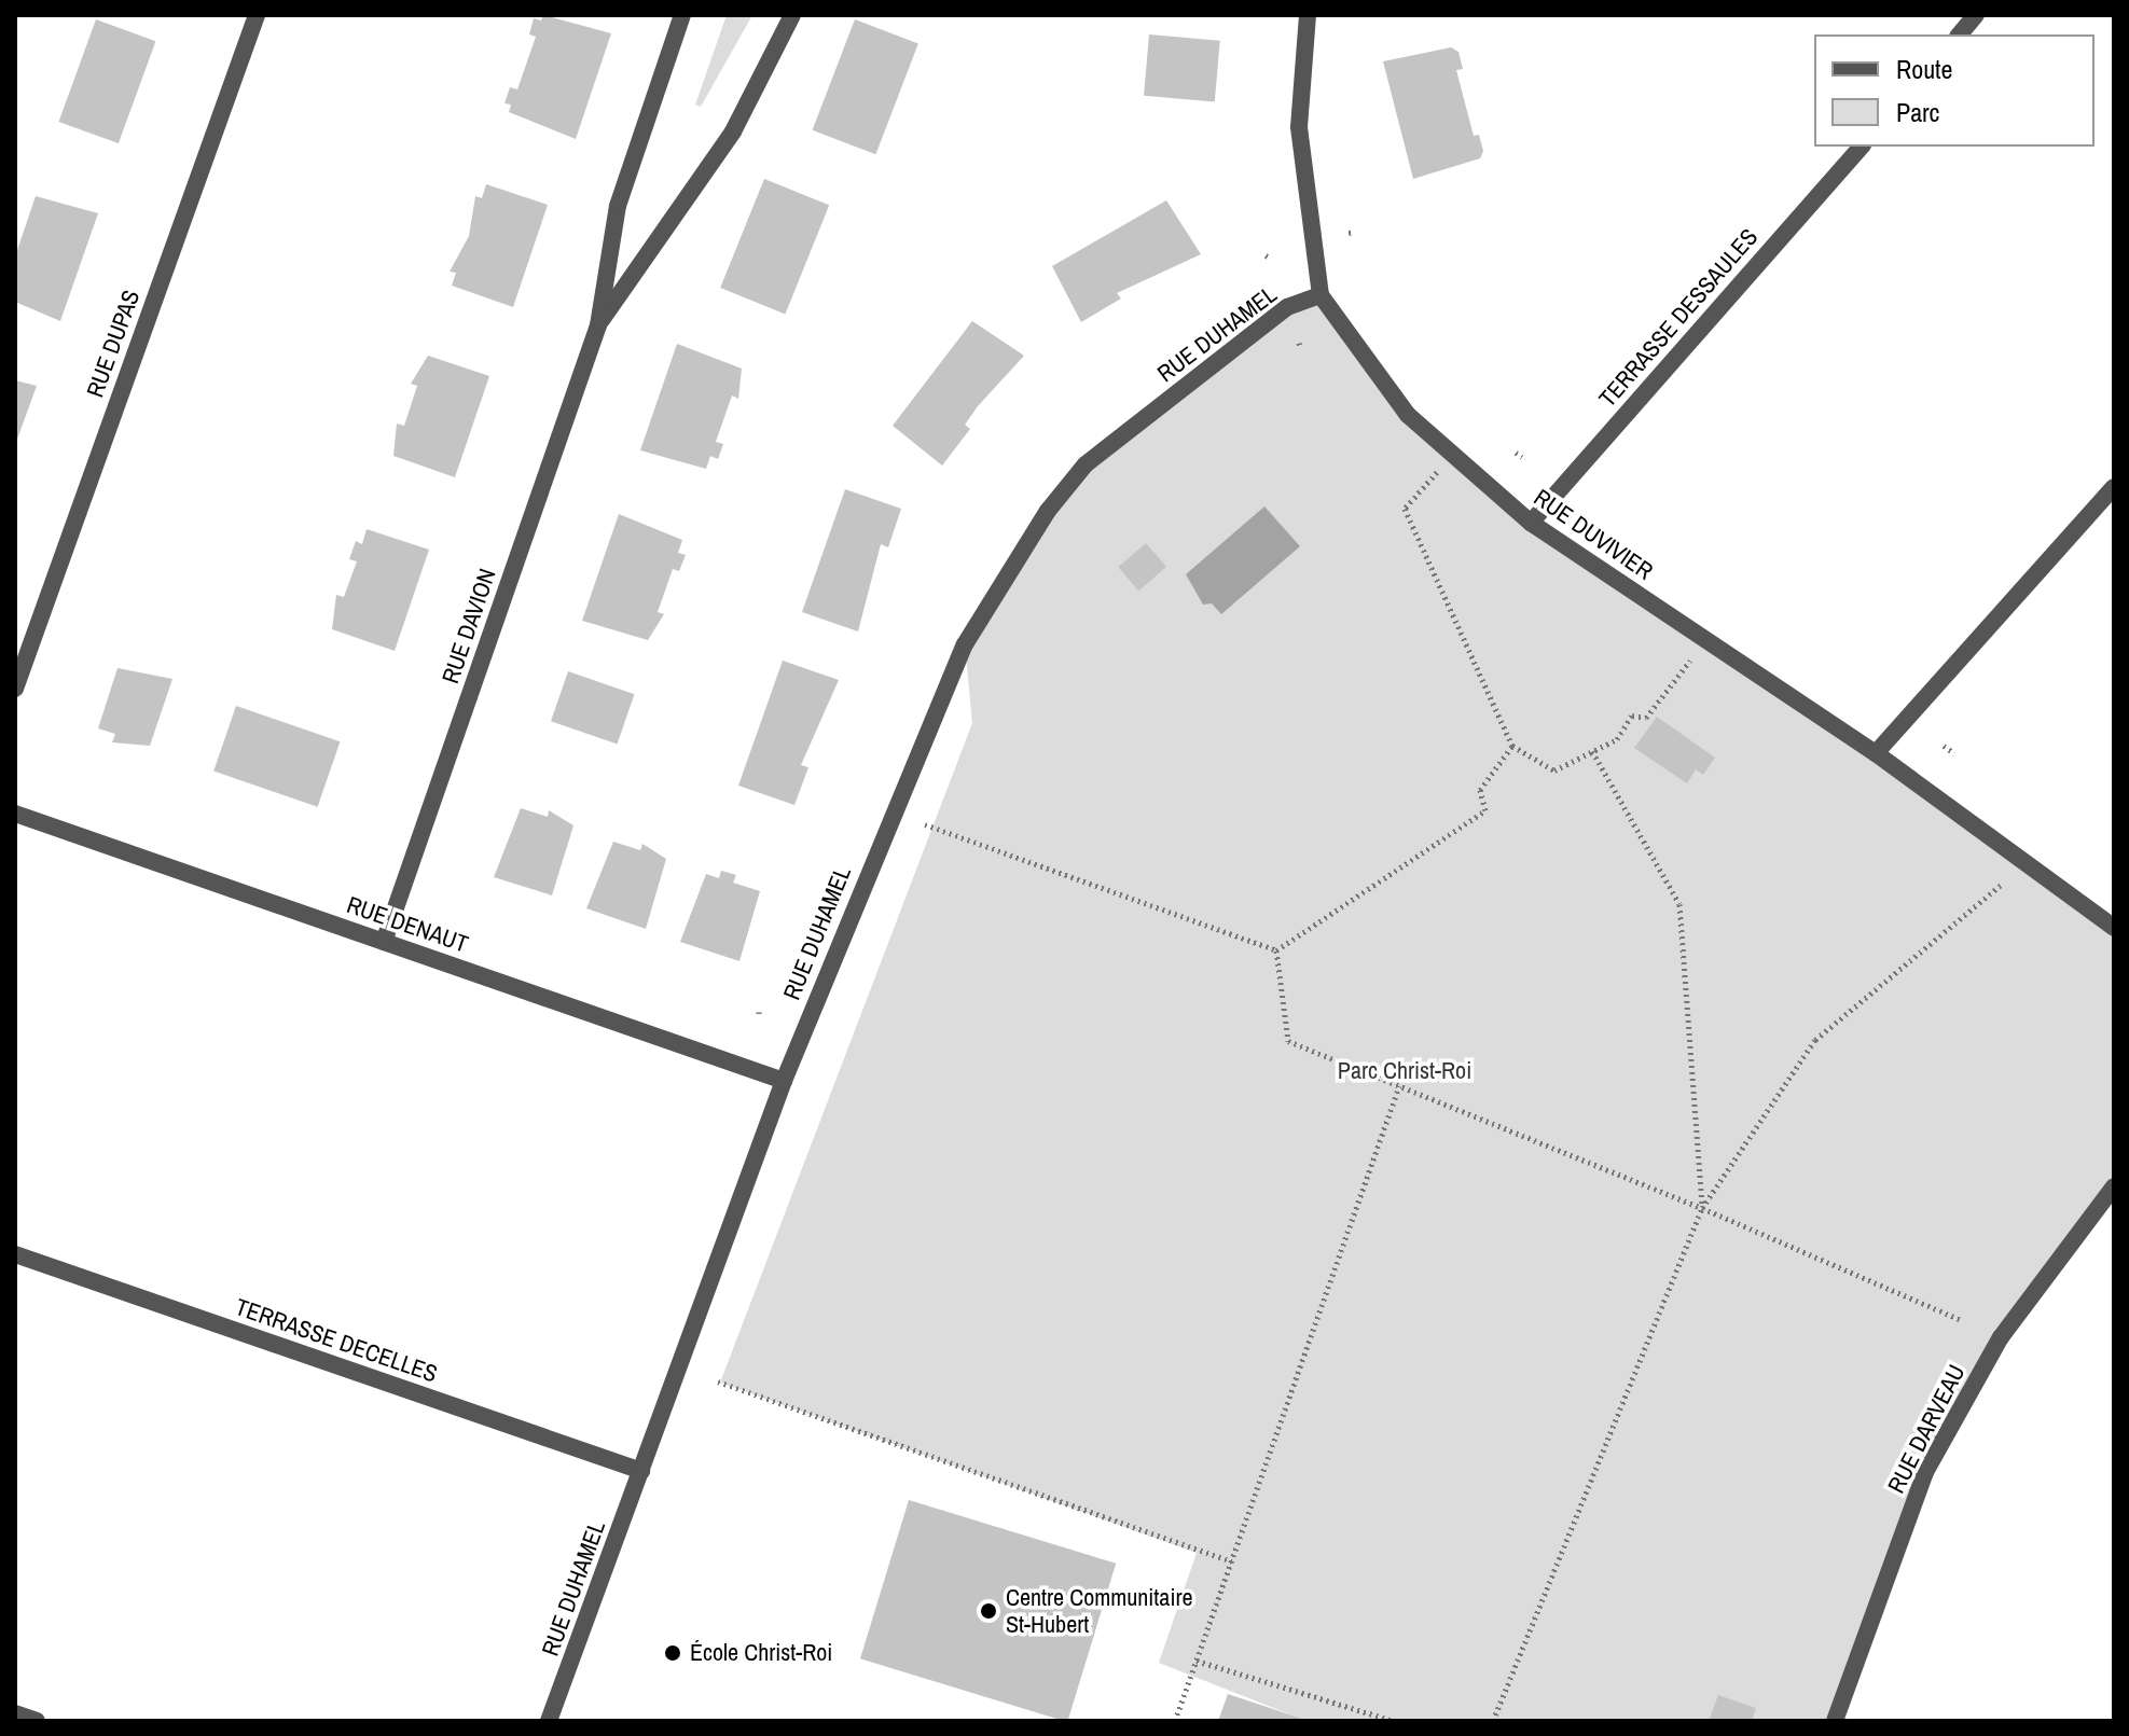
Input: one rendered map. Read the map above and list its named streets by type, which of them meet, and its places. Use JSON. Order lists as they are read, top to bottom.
{
  "streets": {
    "street": [
      "TERRASSE DESSAULES",
      "RUE DUHAMEL",
      "RUE DUPAS",
      "RUE DUVIVIER",
      "RUE DAVION",
      "RUE DENAUT",
      "TERRASSE DECELLES",
      "RUE DARVEAU"
    ]
  },
  "crossings": [
    ["TERRASSE DESSAULES", "RUE DUVIVIER"],
    ["RUE DUHAMEL", "RUE DUVIVIER"],
    ["RUE DUHAMEL", "RUE DENAUT"],
    ["RUE DUHAMEL", "TERRASSE DECELLES"],
    ["RUE DAVION", "RUE DENAUT"]
  ],
  "parks": ["Parc Christ-Roi"],
  "places": ["Centre Communitaire St-Hubert", "École Christ-Roi"],
  "legend": ["Route", "Parc"]
}
